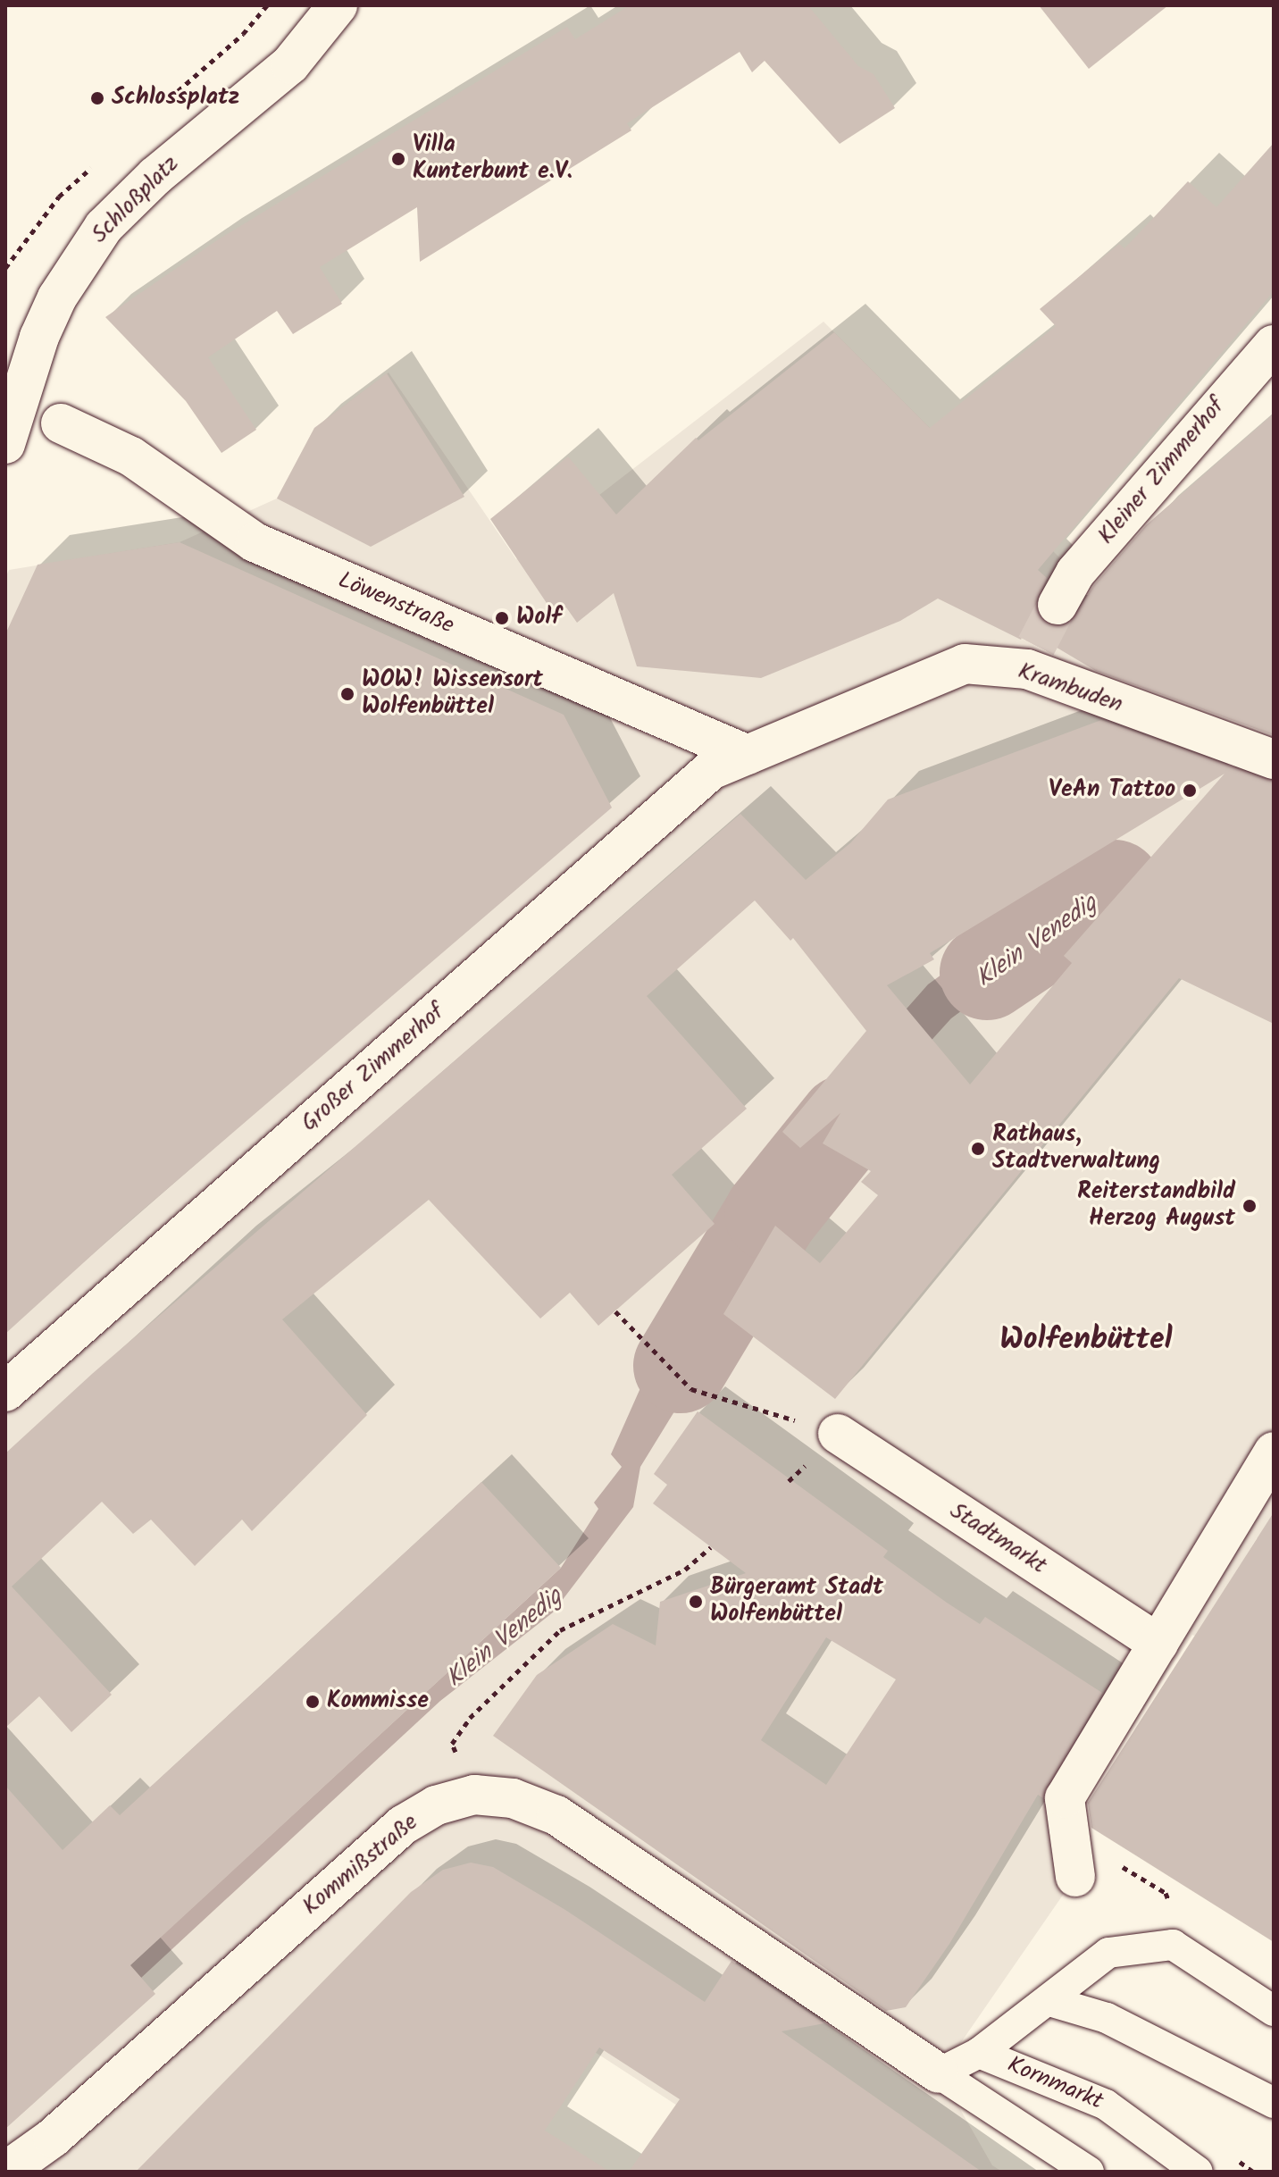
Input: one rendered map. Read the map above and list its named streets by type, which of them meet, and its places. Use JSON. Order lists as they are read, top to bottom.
{
  "streets": {
    "street": [
      "Schloßplatz",
      "Kleiner Zimmerhof",
      "Löwenstraße",
      "Krambuden",
      "Großer Zimmerhof",
      "Stadtmarkt",
      "Kommißstraße"
    ],
    "lane": ["Kornmarkt"]
  },
  "crossings": [
    ["Löwenstraße", "Krambuden"],
    ["Löwenstraße", "Großer Zimmerhof"],
    ["Krambuden", "Großer Zimmerhof"],
    ["Kommißstraße", "Kornmarkt"]
  ],
  "districts": ["Wolfenbüttel"],
  "water": ["Klein Venedig"],
  "places": [
    "Schlossplatz",
    "Villa Kunterbunt e.V.",
    "Wolf",
    "WOW! Wissensort Wolfenbüttel",
    "VeAn Tattoo",
    "Rathaus, Stadtverwaltung",
    "Reiterstandbild Herzog August",
    "Bürgeramt Stadt Wolfenbüttel",
    "Kommisse"
  ]
}
